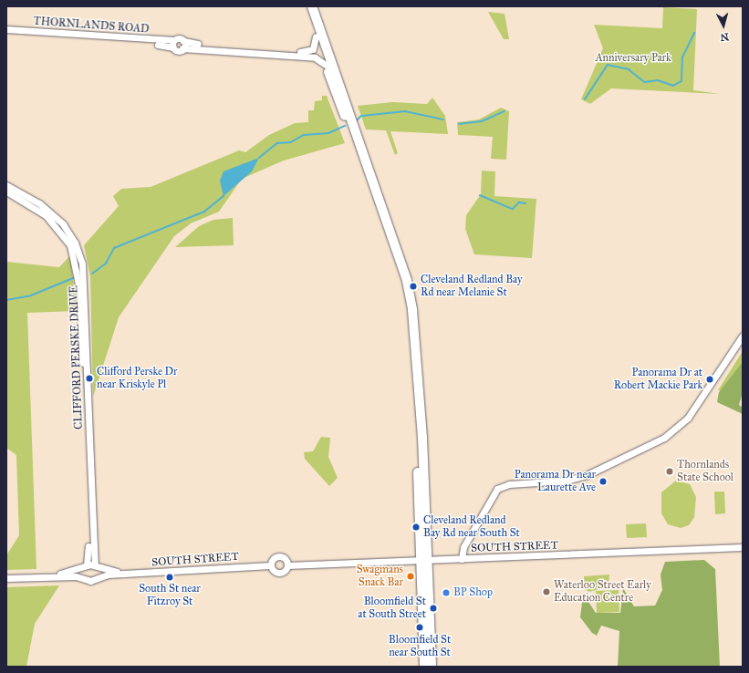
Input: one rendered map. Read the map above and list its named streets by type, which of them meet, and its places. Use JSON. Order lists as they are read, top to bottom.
{
  "streets": {
    "street": ["THORNLANDS ROAD", "CLIFFORD PERSKE DRIVE", "SOUTH STREET"]
  },
  "crossings": [
    ["CLIFFORD PERSKE DRIVE", "SOUTH STREET"]
  ],
  "parks": ["Anniversary Park"],
  "places": [
    "Cleveland Redland Bay Rd near Melanie St",
    "Clifford Perske Dr near Kriskyle Pl",
    "Panorama Dr at Robert Mackie Park",
    "Thornlands State School",
    "Panorama Dr near Laurette Ave",
    "Cleveland Redland Bay Rd near South St",
    "Swagmans Snack Bar",
    "South St near Fitzroy St",
    "Waterloo Street Early Education Centre",
    "BP Shop",
    "Bloomfield St at South Street",
    "Bloomfield St near South St"
  ],
  "north": "bottom"
}
